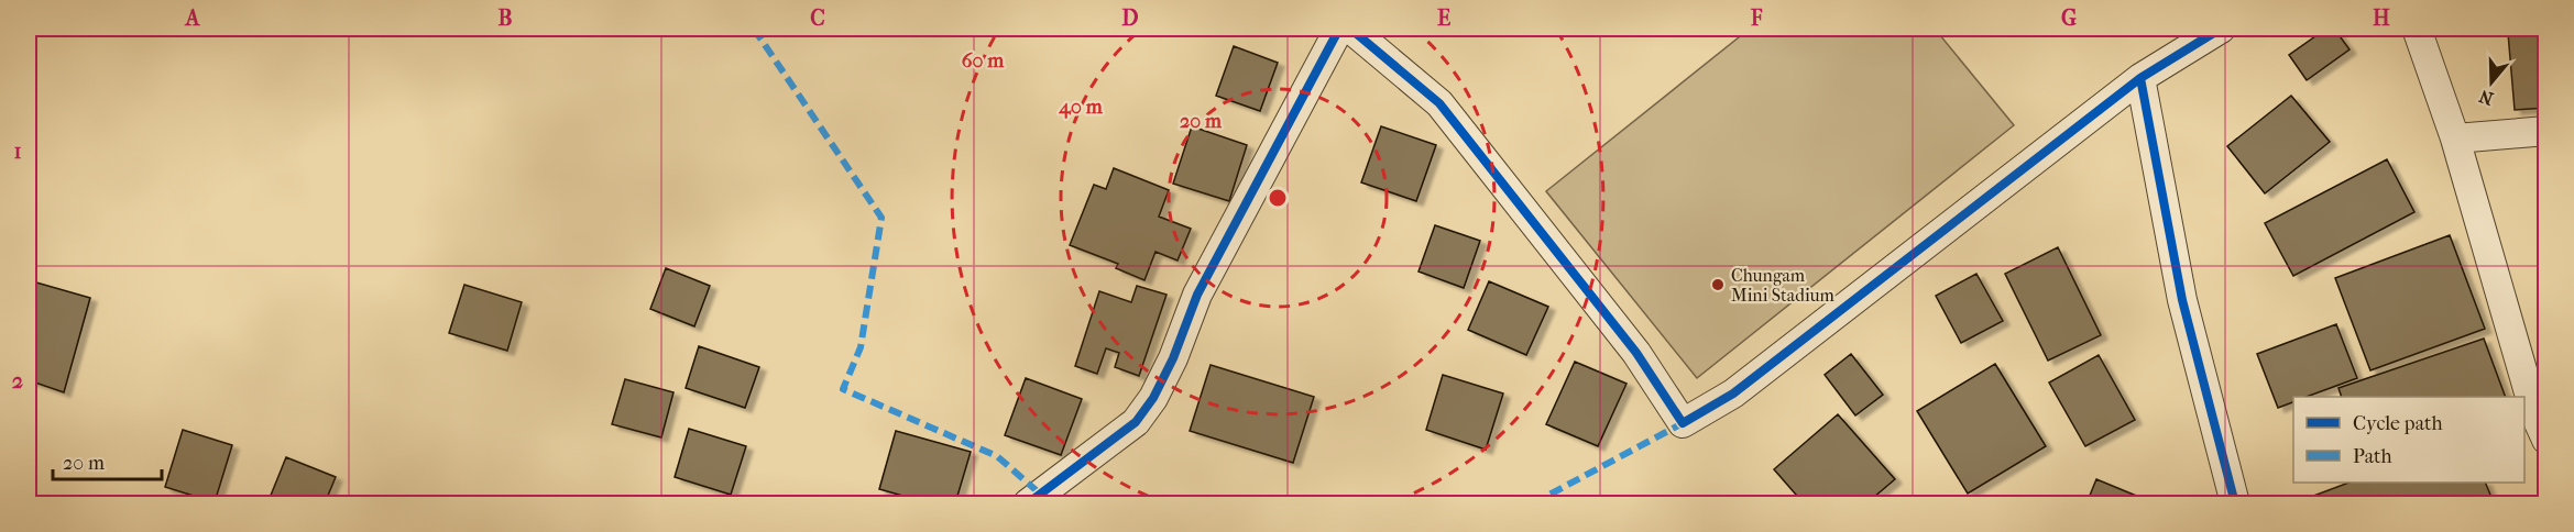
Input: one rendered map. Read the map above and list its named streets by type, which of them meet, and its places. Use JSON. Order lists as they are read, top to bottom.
{
  "places": ["Chungam Mini Stadium"],
  "legend": ["Cycle path", "Path"],
  "scale_bar": "20 m",
  "north": "bottom",
  "grid": {
    "columns": [
      "A",
      "B",
      "C",
      "D",
      "E",
      "F",
      "G",
      "H"
    ],
    "rows": ["1", "2"]
  },
  "rings": ["60 m", "40 m", "20 m"]
}
